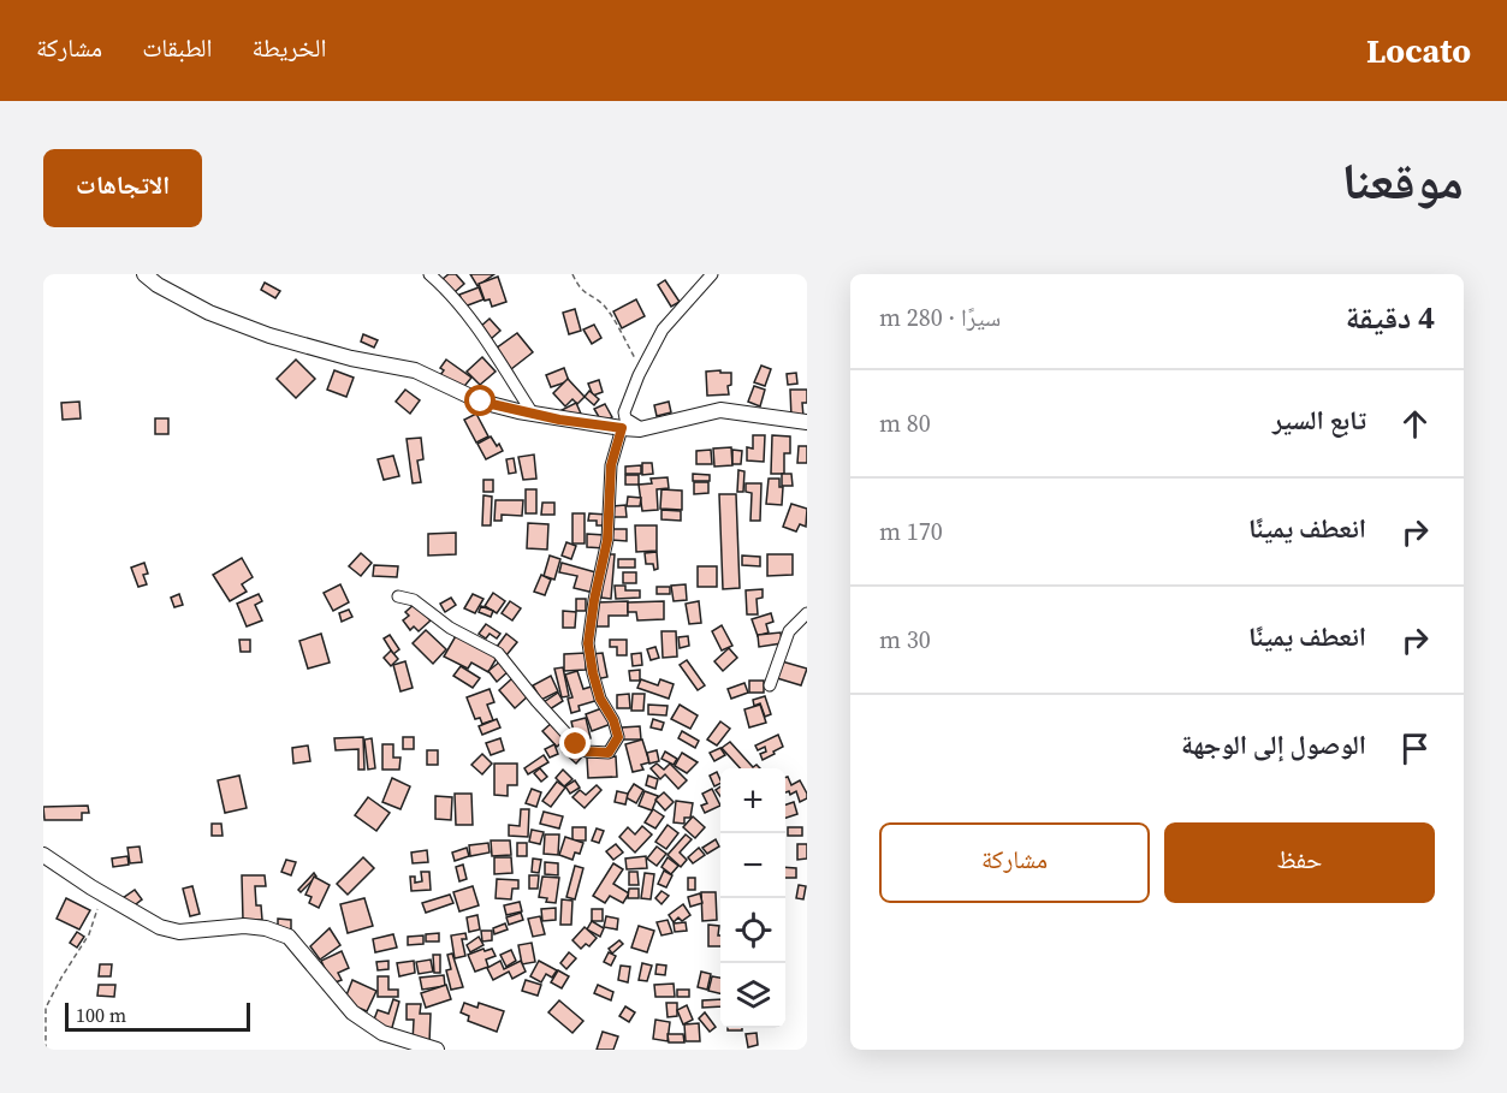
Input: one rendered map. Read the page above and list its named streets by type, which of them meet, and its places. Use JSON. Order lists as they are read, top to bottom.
{
  "scale_bar": "100 m",
  "page": {
    "header": "Locato",
    "nav": ["الخريطة", "الطبقات", "مشاركة"],
    "title": "موقعنا",
    "buttons": [
      "الاتجاهات",
      ["حفظ", "مشاركة"]
    ],
    "heading": ["4 دقيقة", "سيرًا · 280 m"],
    "list": [
      ["تابع السير", "80 m"],
      ["انعطف يمينًا", "170 m"],
      ["انعطف يمينًا", "30 m"],
      "الوصول إلى الوجهة"
    ],
    "map_buttons": ["+", "−"],
    "scale": "100 m"
  }
}
